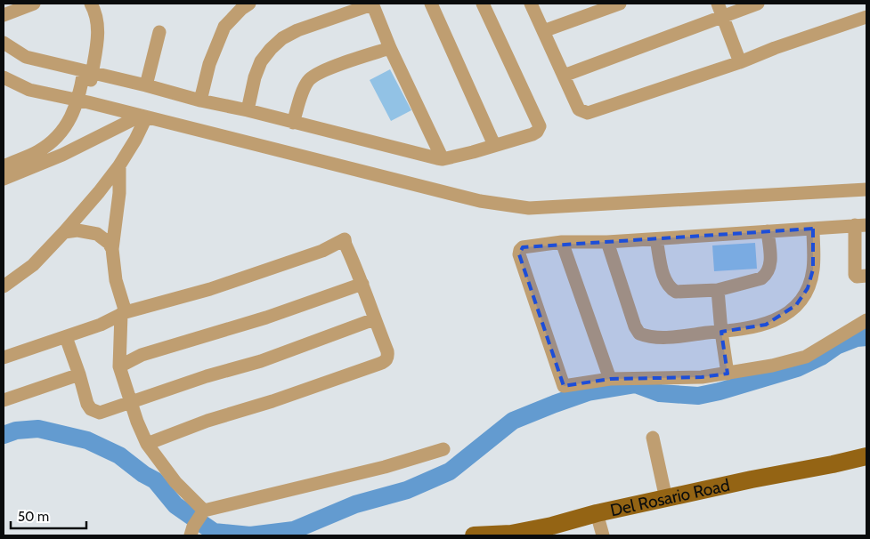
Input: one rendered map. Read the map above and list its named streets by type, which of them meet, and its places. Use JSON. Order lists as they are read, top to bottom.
{
  "streets": {
    "main road": ["Del Rosario Road"]
  },
  "scale_bar": "50 m"
}
